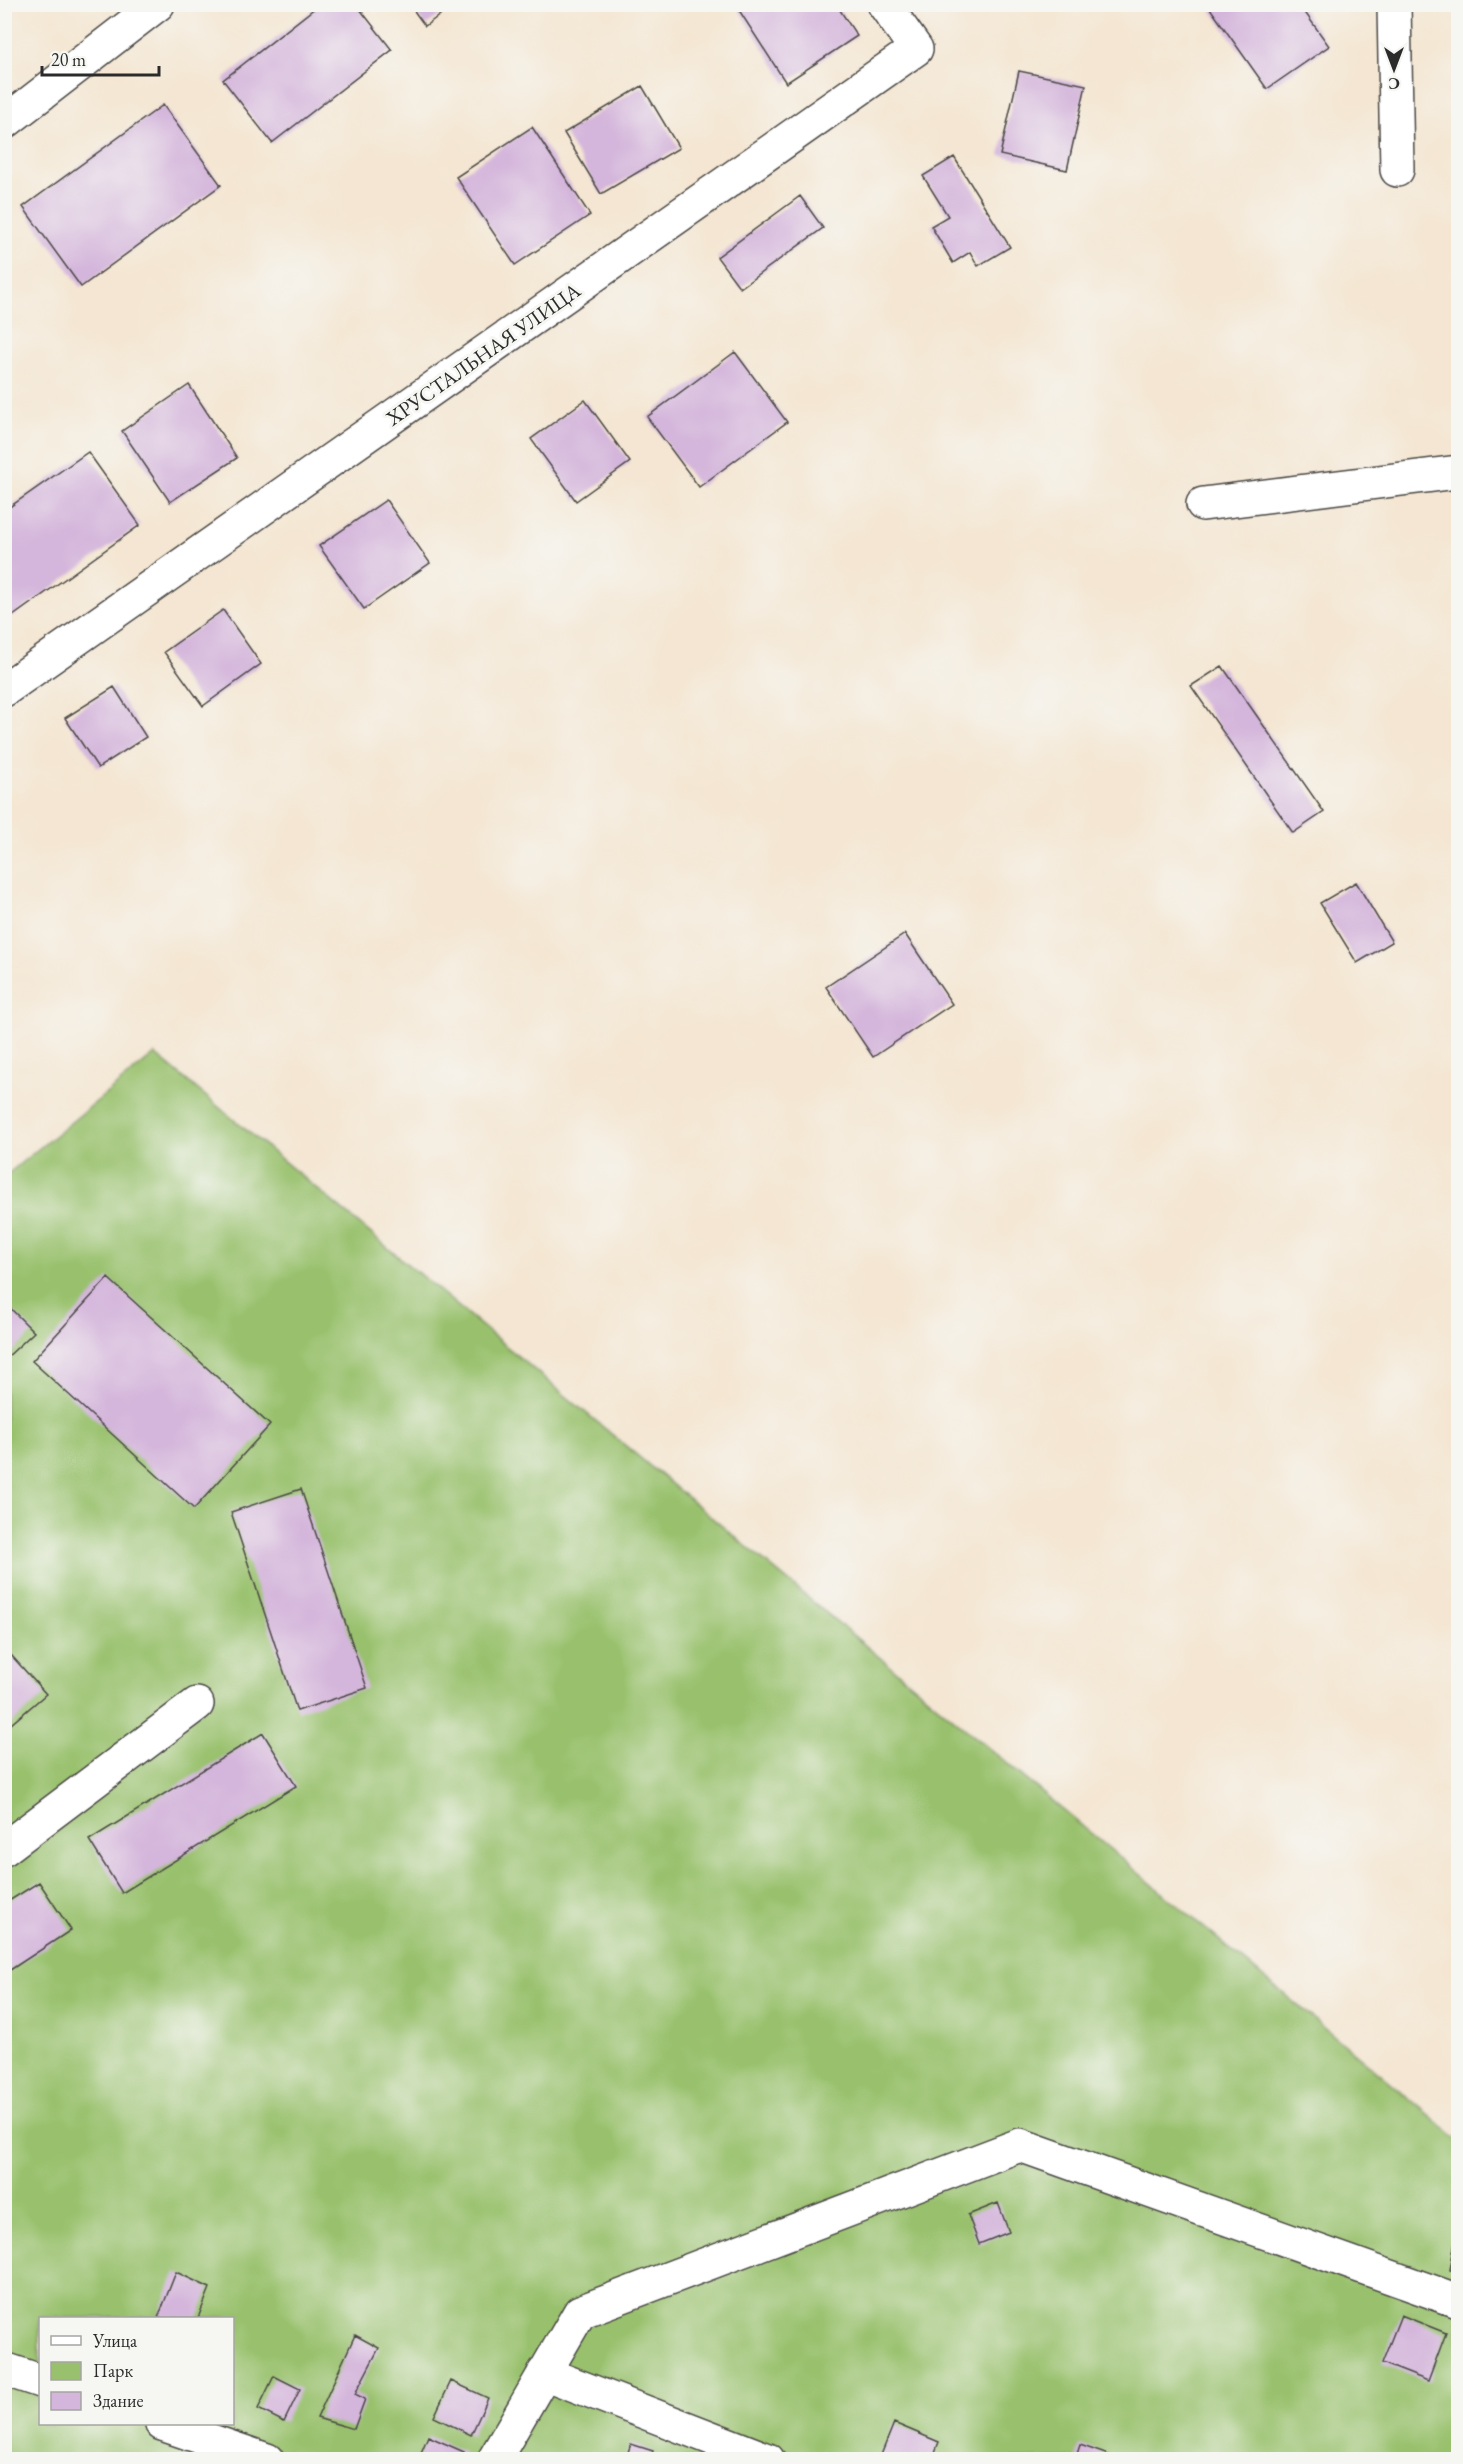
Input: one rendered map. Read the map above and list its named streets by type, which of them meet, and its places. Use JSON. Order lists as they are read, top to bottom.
{
  "streets": {
    "street": ["ХРУСТАЛЬНАЯ УЛИЦА"]
  },
  "legend": ["Улица", "Парк", "Здание"],
  "scale_bar": "20 m",
  "north": "bottom"
}
